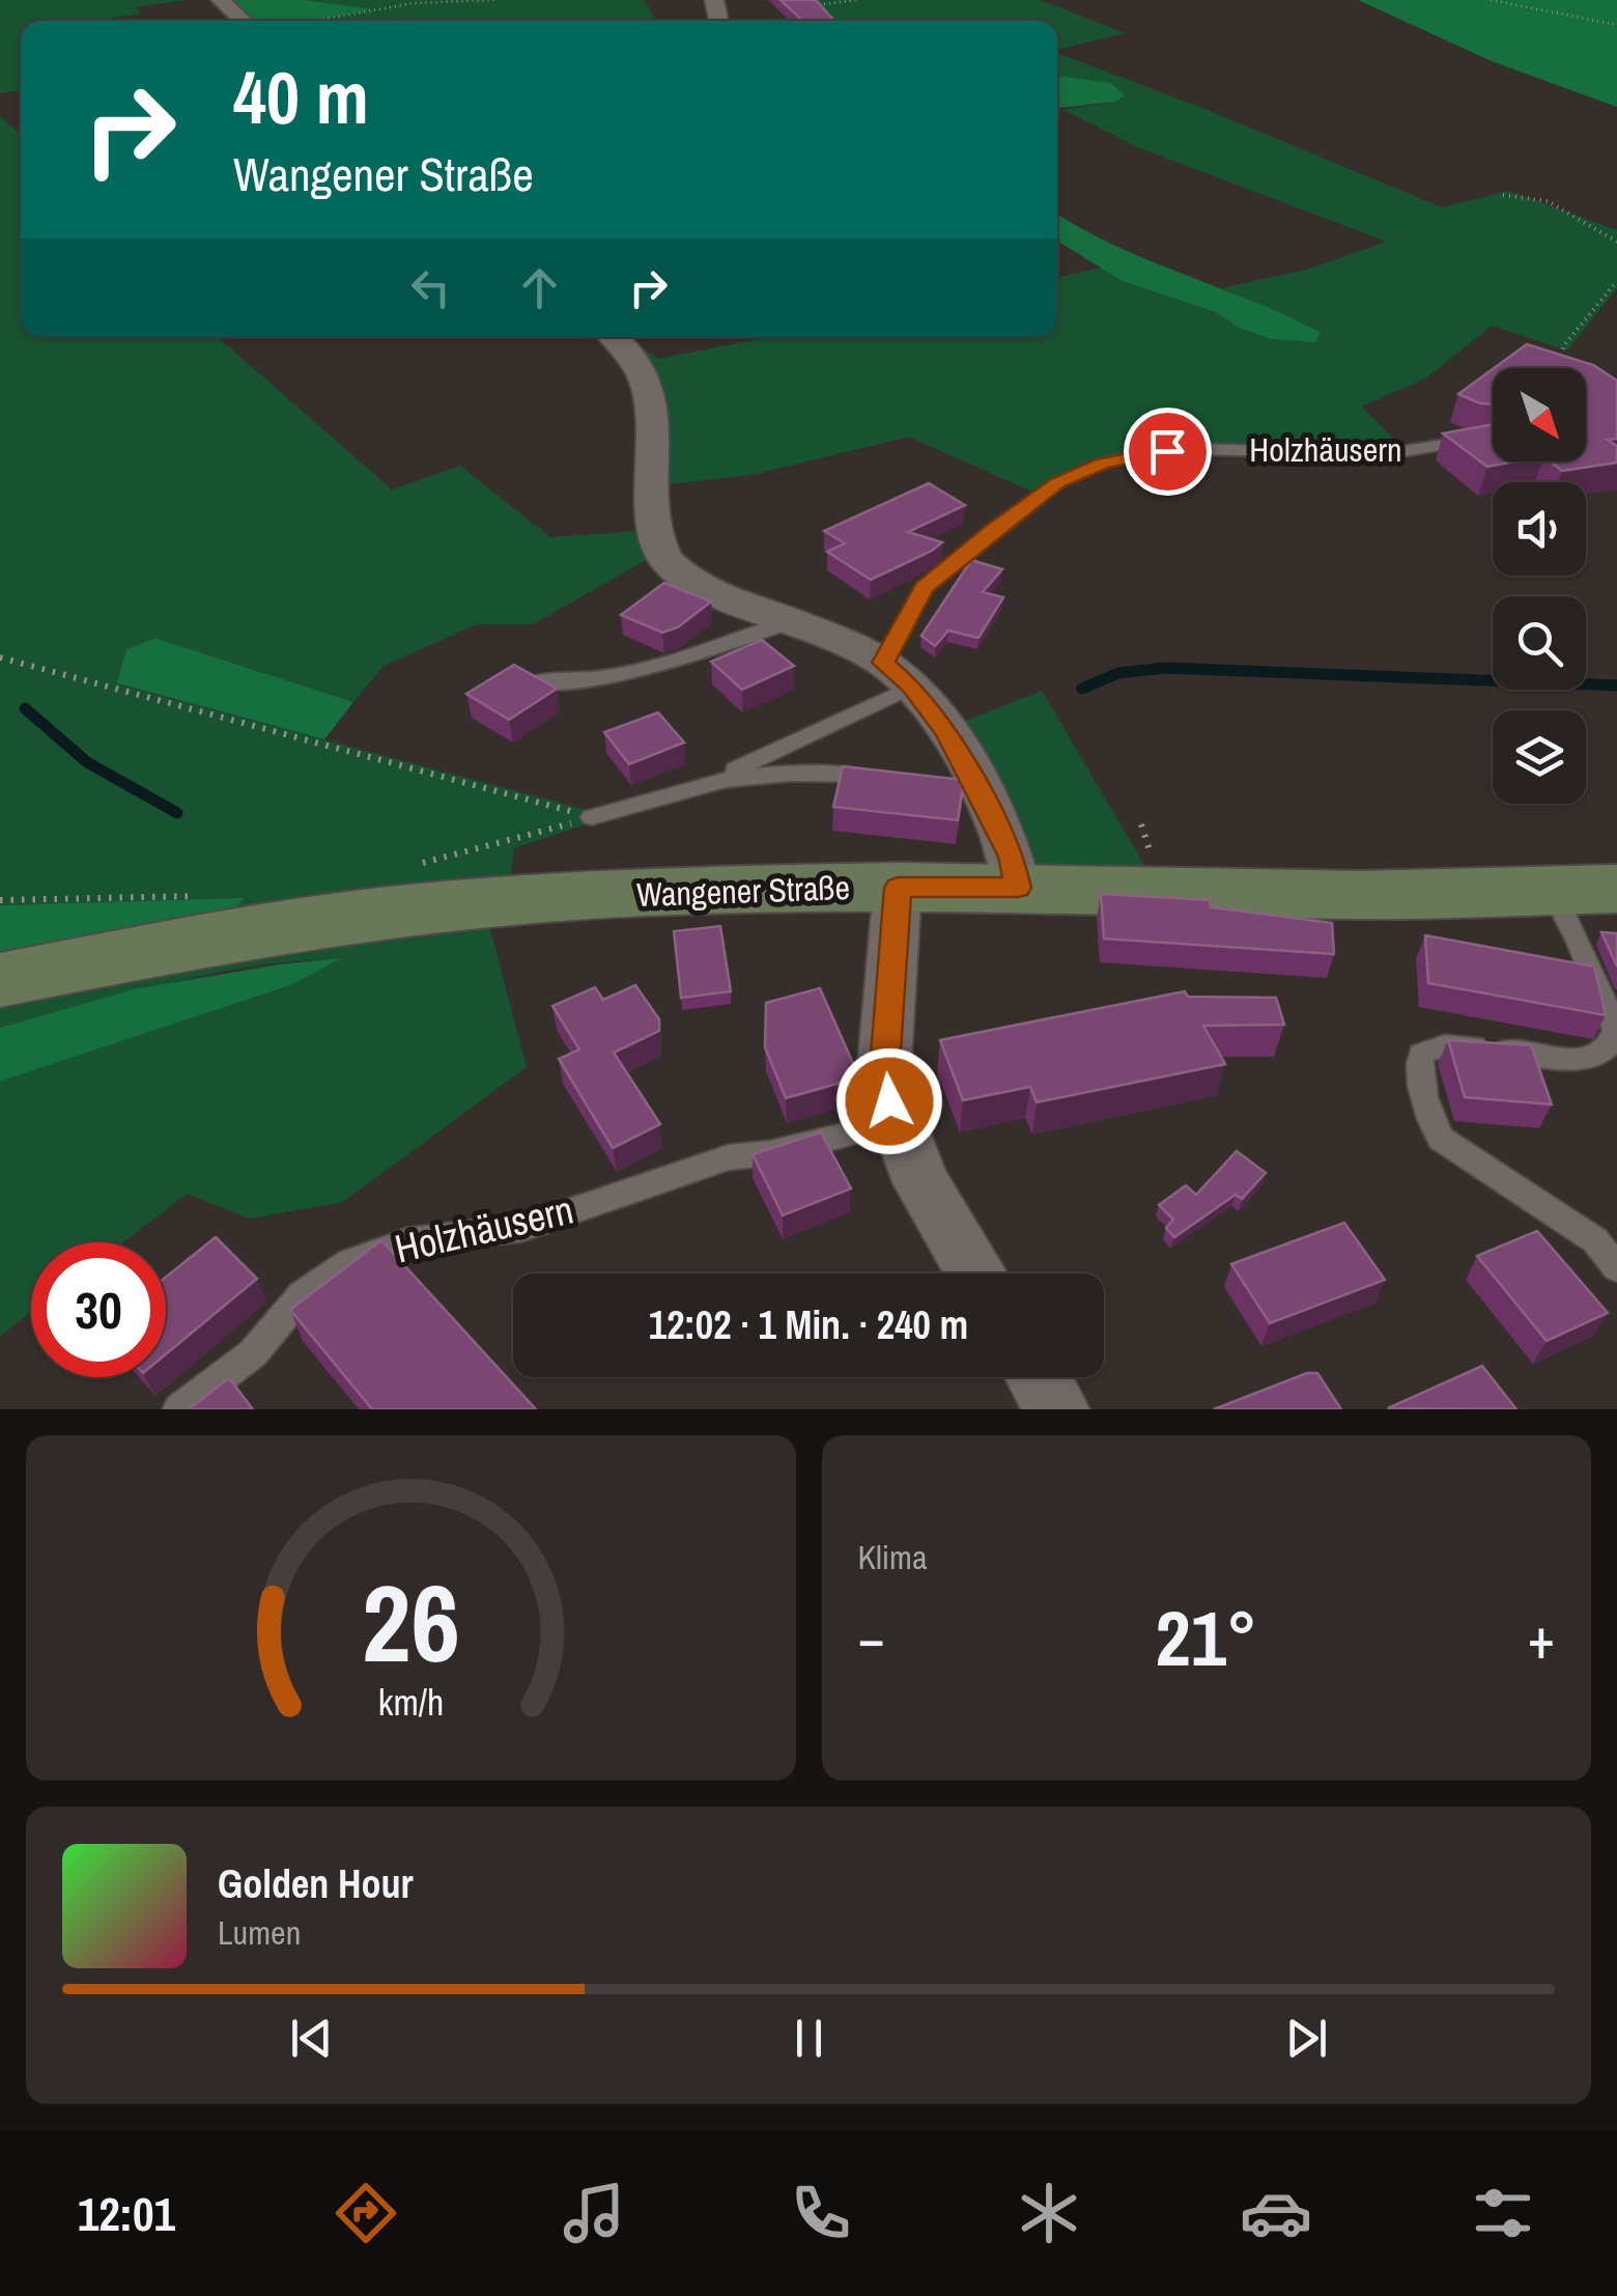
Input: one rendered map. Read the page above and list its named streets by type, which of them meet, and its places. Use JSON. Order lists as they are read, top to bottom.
{
  "streets": {
    "main road": ["Wangener Straße"],
    "lane": ["Holzhäusern"]
  },
  "north": "bottom right",
  "page": {
    "turn": ["40 m", "Wangener Straße"],
    "limit": "30",
    "trip": "12:02 · 1 Min. · 240 m",
    "tile": "Klima",
    "heat": ["−", "21°", "+"],
    "song": ["Golden Hour", "Lumen"],
    "tabs": "12:01",
    "gauge": ["26", "km/h"]
  }
}
